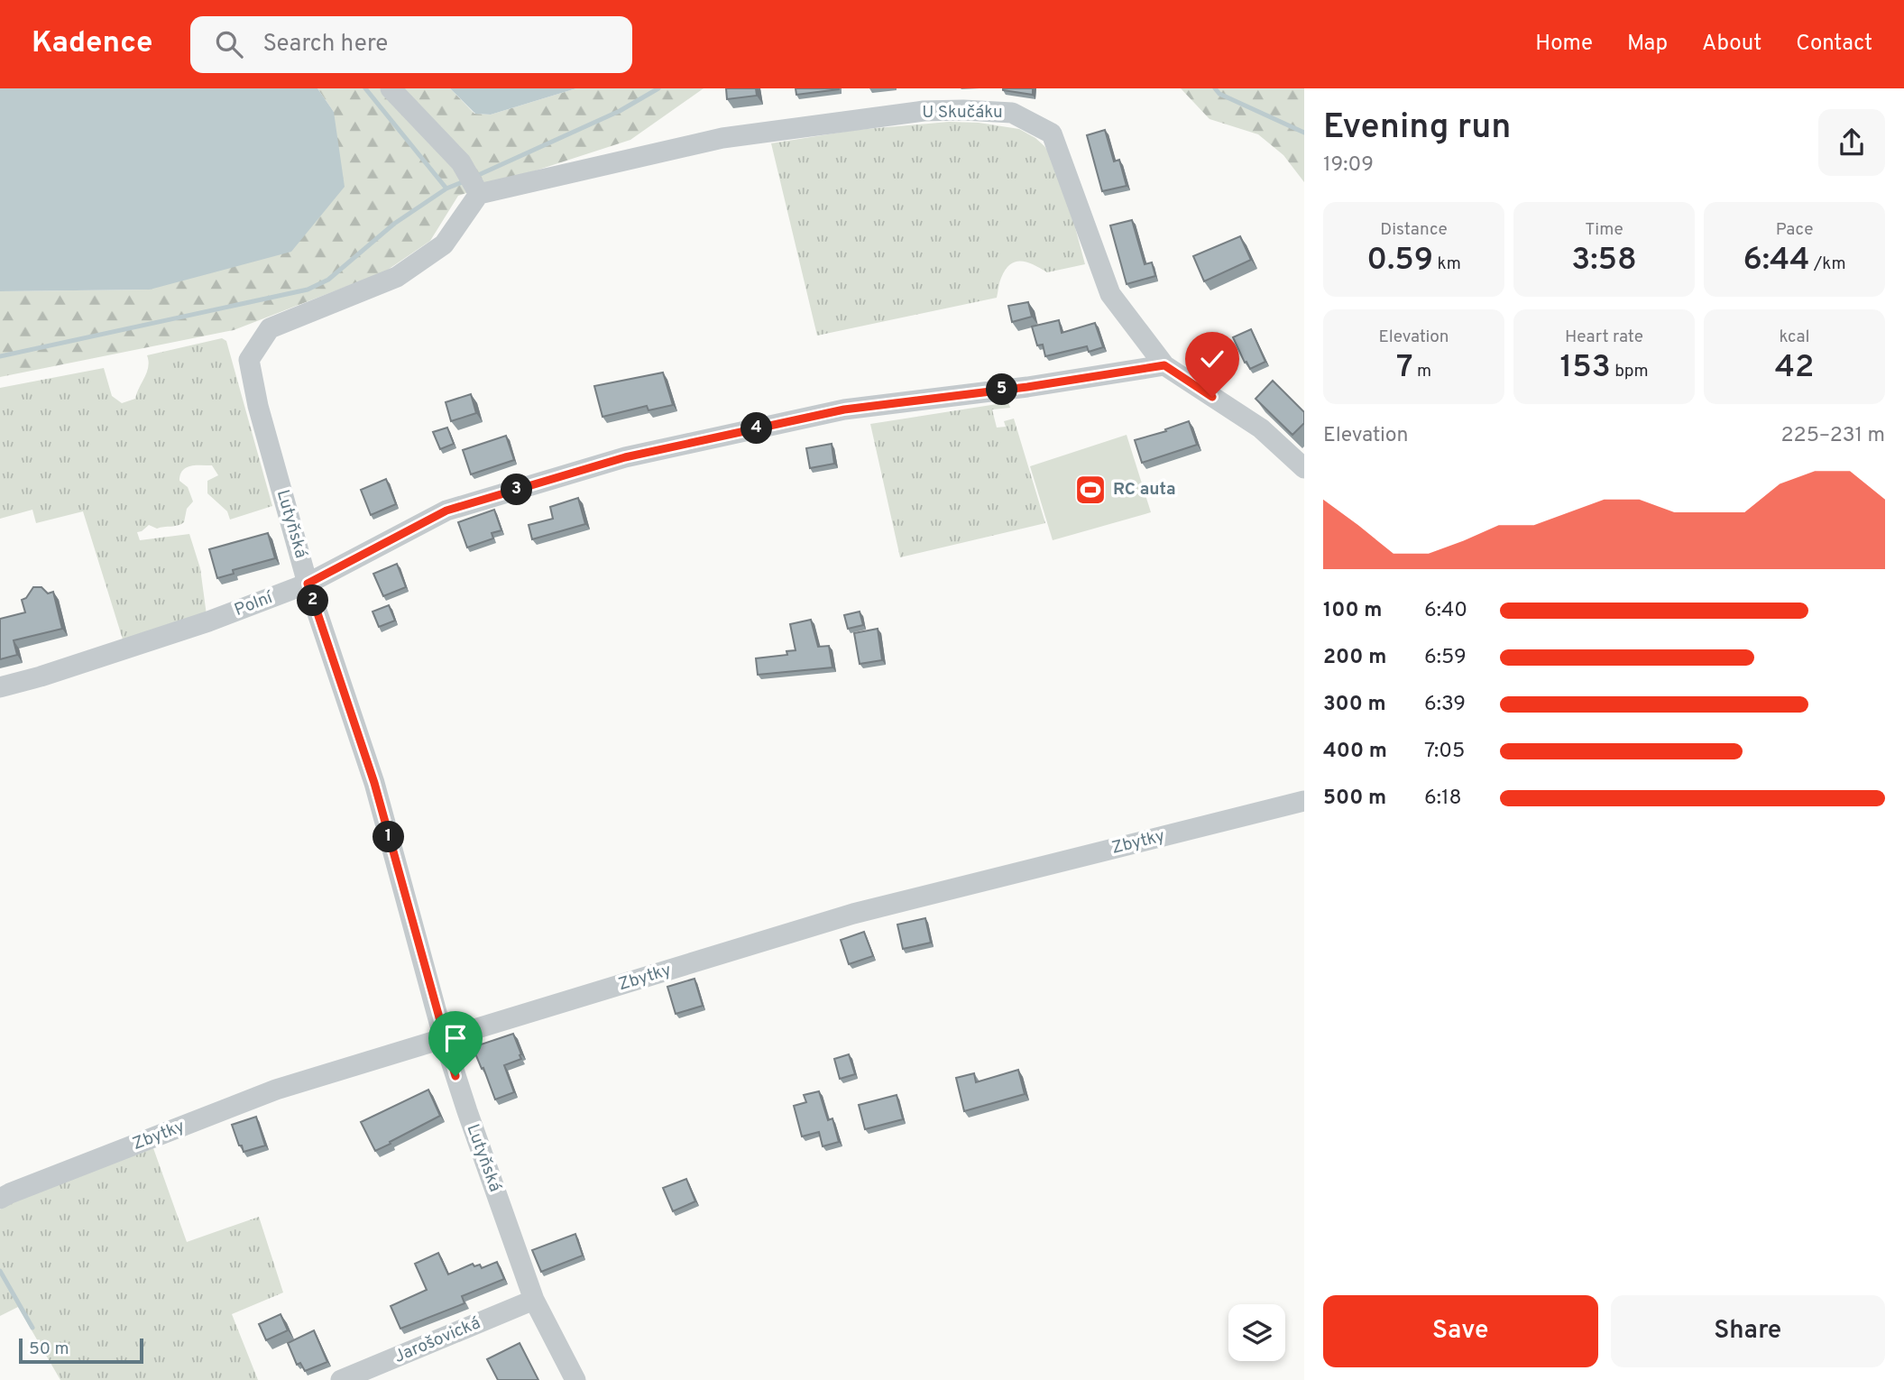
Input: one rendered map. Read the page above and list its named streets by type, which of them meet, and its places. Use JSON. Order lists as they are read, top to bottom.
{
  "streets": {
    "street": [
      "U Skučáku",
      "Lutyňská",
      "Polní",
      "Zbytky",
      "Jarošovická"
    ]
  },
  "crossings": [
    ["U Skučáku", "Lutyňská"],
    ["U Skučáku", "Polní"],
    ["Lutyňská", "Polní"],
    ["Lutyňská", "Zbytky"],
    ["Lutyňská", "Jarošovická"]
  ],
  "places": {
    "sports": ["RC auta"]
  },
  "scale_bar": "50 m",
  "page": {
    "header": "Kadence",
    "search": "Search here",
    "nav": [
      "Home",
      "Map",
      "About",
      "Contact"
    ],
    "heading": ["Evening run", "19:09"],
    "stats": [
      ["Distance", "0.59 km"],
      ["Time", "3:58"],
      ["Pace", "6:44 /km"],
      ["Elevation", "7 m"],
      ["Heart rate", "153 bpm"],
      ["kcal", "42"]
    ],
    "pins": [
      "5",
      "4",
      "3",
      "2",
      "1"
    ],
    "chart": ["Elevation", "225–231 m"],
    "list": [
      {
        "name": "100 m",
        "note": "6:40"
      },
      {
        "name": "200 m",
        "note": "6:59"
      },
      {
        "name": "300 m",
        "note": "6:39"
      },
      {
        "name": "400 m",
        "note": "7:05"
      },
      {
        "name": "500 m",
        "note": "6:18"
      }
    ],
    "buttons": ["Save", "Share"],
    "scale": "50 m"
  }
}
